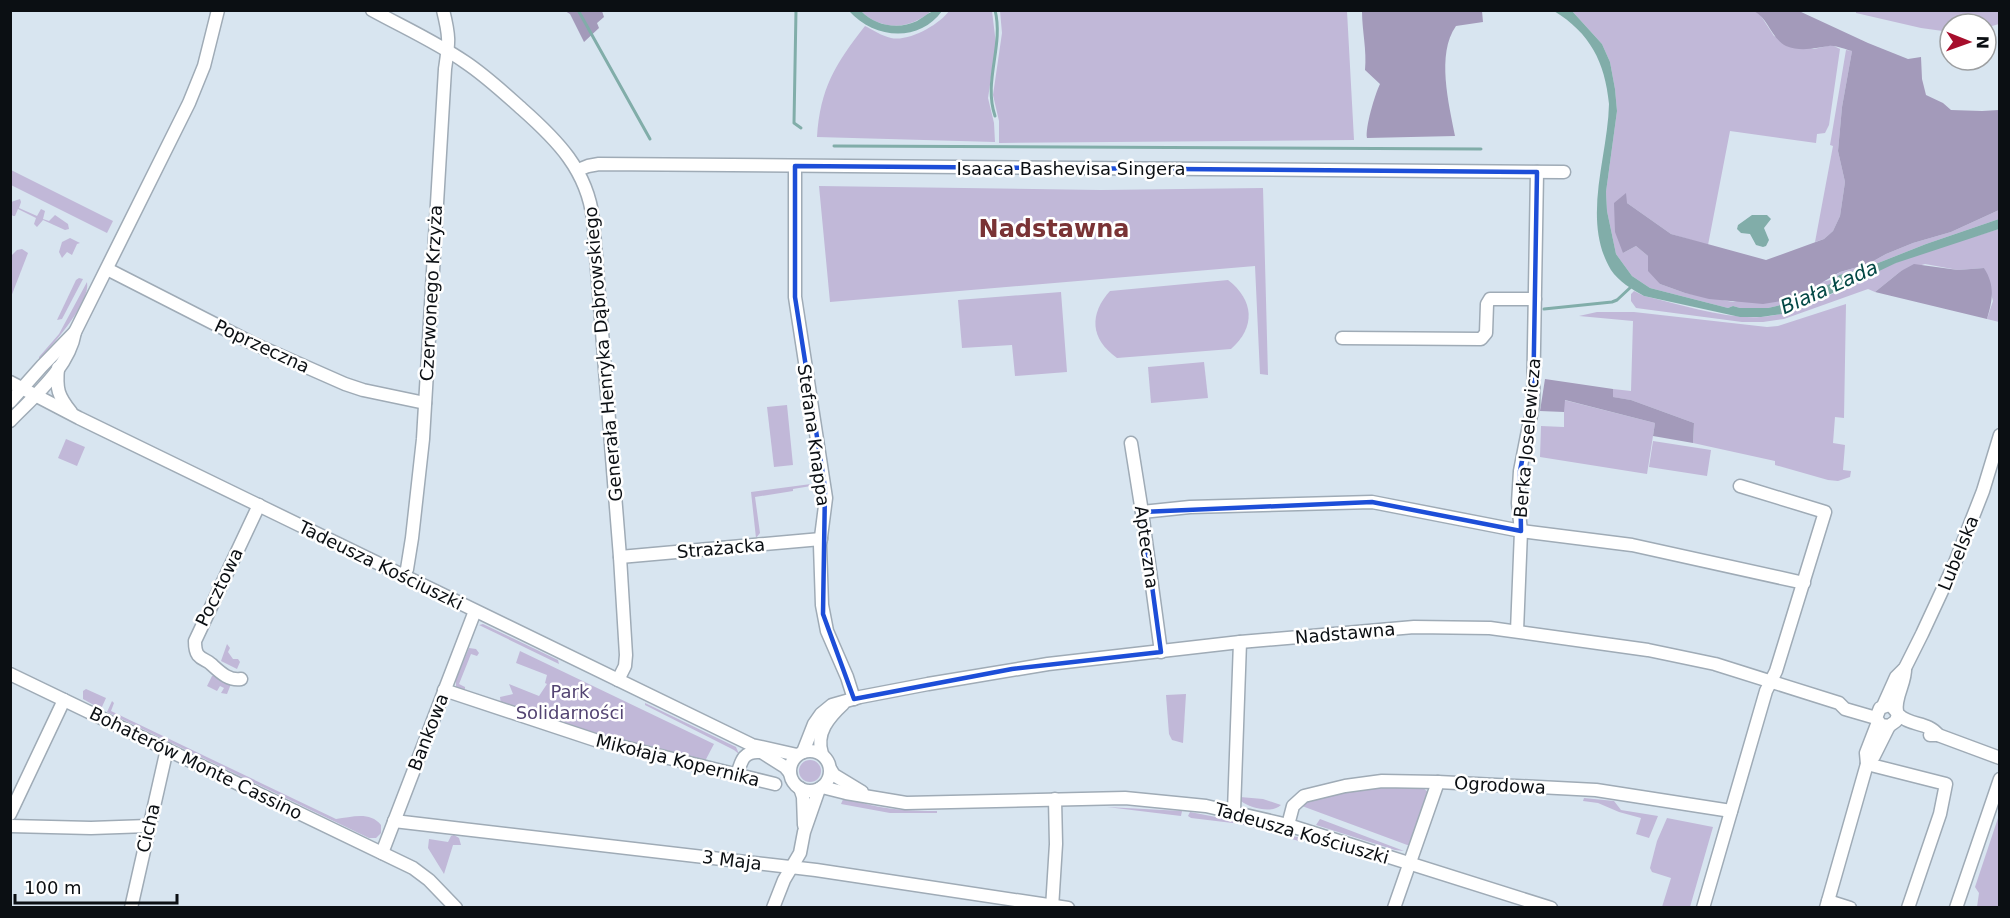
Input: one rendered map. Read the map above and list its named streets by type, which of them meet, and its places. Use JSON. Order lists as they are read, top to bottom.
{
  "streets": {
    "street": [
      "Isaaca Bashevisa Singera",
      "Czerwonego Krzyża",
      "Poprzeczna",
      "Generała Henryka Dąbrowskiego",
      "Stefana Knappa",
      "Berka Joselewicza",
      "Apteczna",
      "Strażacka",
      "Lubelska",
      "Tadeusza Kościuszki",
      "Pocztowa",
      "Nadstawna",
      "Bankowa",
      "Mikołaja Kopernika",
      "Bohaterów Monte Cassino",
      "Ogrodowa",
      "Cicha",
      "3 Maja"
    ]
  },
  "crossings": [
    ["Isaaca Bashevisa Singera", "Generała Henryka Dąbrowskiego"],
    ["Isaaca Bashevisa Singera", "Stefana Knappa"],
    ["Isaaca Bashevisa Singera", "Berka Joselewicza"],
    ["Czerwonego Krzyża", "Poprzeczna"],
    ["Czerwonego Krzyża", "Generała Henryka Dąbrowskiego"],
    ["Czerwonego Krzyża", "Tadeusza Kościuszki"],
    ["Generała Henryka Dąbrowskiego", "Strażacka"],
    ["Generała Henryka Dąbrowskiego", "Tadeusza Kościuszki"],
    ["Stefana Knappa", "Strażacka"],
    ["Stefana Knappa", "Nadstawna"],
    ["Berka Joselewicza", "Nadstawna"],
    ["Apteczna", "Nadstawna"],
    ["Lubelska", "Nadstawna"],
    ["Tadeusza Kościuszki", "Pocztowa"],
    ["Tadeusza Kościuszki", "Nadstawna"],
    ["Tadeusza Kościuszki", "Bankowa"],
    ["Tadeusza Kościuszki", "Ogrodowa"],
    ["Bankowa", "Mikołaja Kopernika"],
    ["Bankowa", "Bohaterów Monte Cassino"],
    ["Bankowa", "3 Maja"],
    ["Bohaterów Monte Cassino", "Cicha"]
  ],
  "districts": ["Nadstawna"],
  "water": ["Biała Łada"],
  "parks": ["Park Solidarności"],
  "scale_bar": "100 m",
  "north": "right"
}
